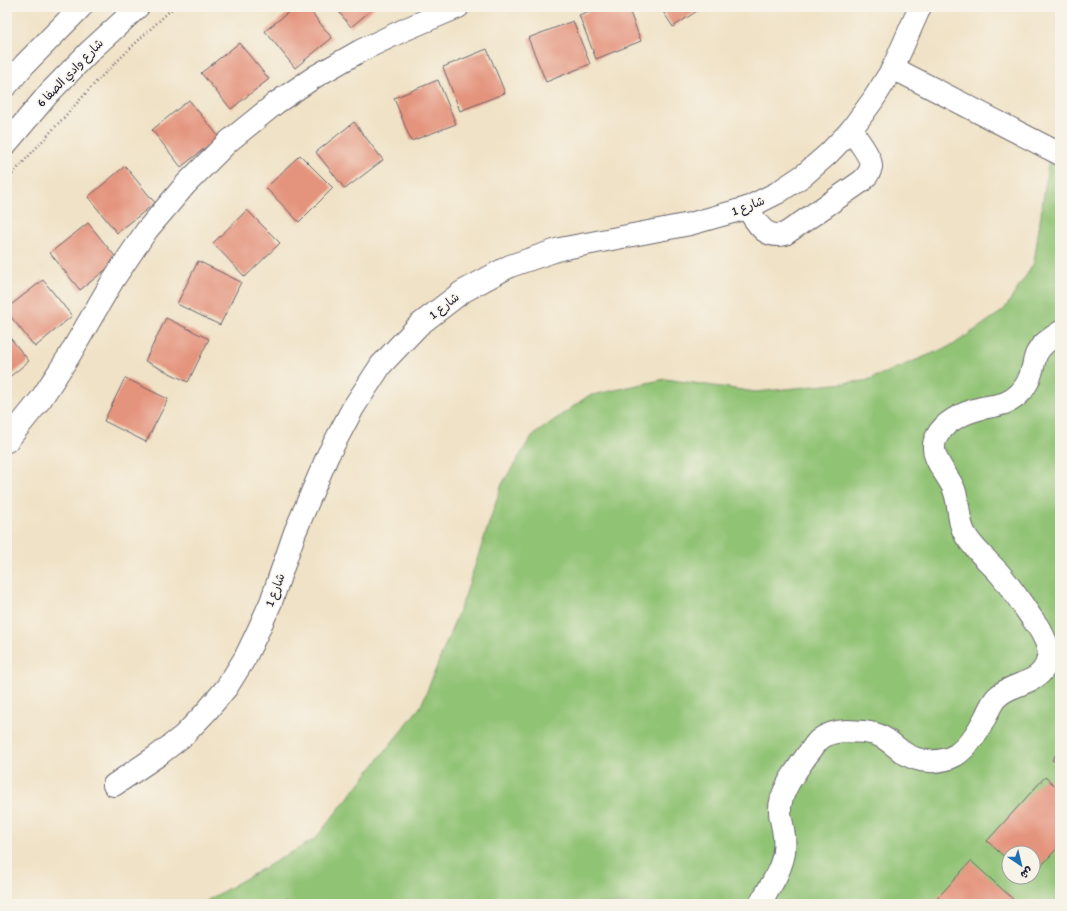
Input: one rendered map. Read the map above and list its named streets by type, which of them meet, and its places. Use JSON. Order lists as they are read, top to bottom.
{
  "streets": {
    "street": ["شارع وادي الصفا 6", "شارع 1"]
  },
  "north": "bottom right"
}
